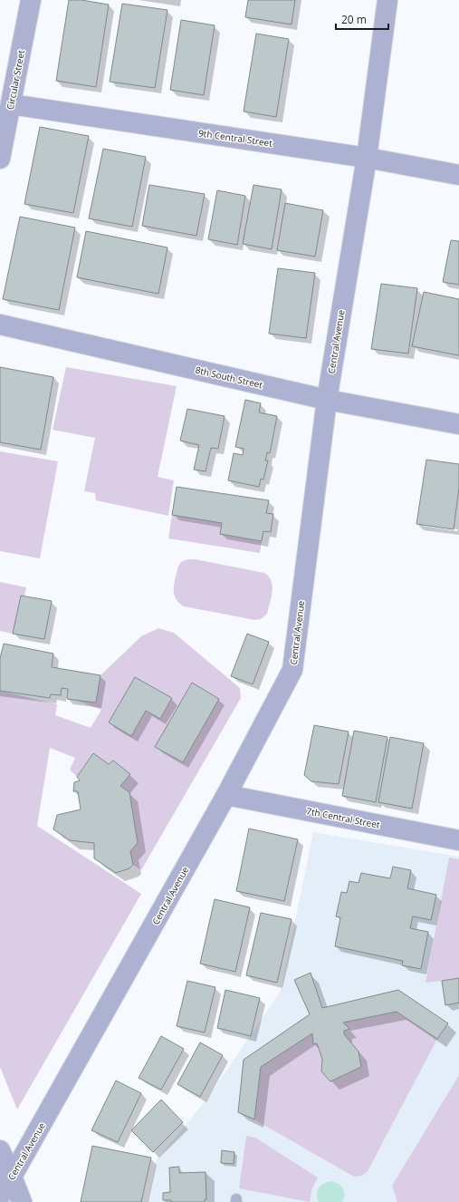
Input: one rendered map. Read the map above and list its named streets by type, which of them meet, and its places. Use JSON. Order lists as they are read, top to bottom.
{
  "streets": {
    "street": [
      "Circular Street",
      "9th Central Street",
      "Central Avenue",
      "8th South Street",
      "7th Central Street"
    ]
  },
  "crossings": [
    ["Circular Street", "9th Central Street"],
    ["9th Central Street", "Central Avenue"],
    ["Central Avenue", "8th South Street"],
    ["Central Avenue", "7th Central Street"]
  ],
  "scale_bar": "20 m"
}
